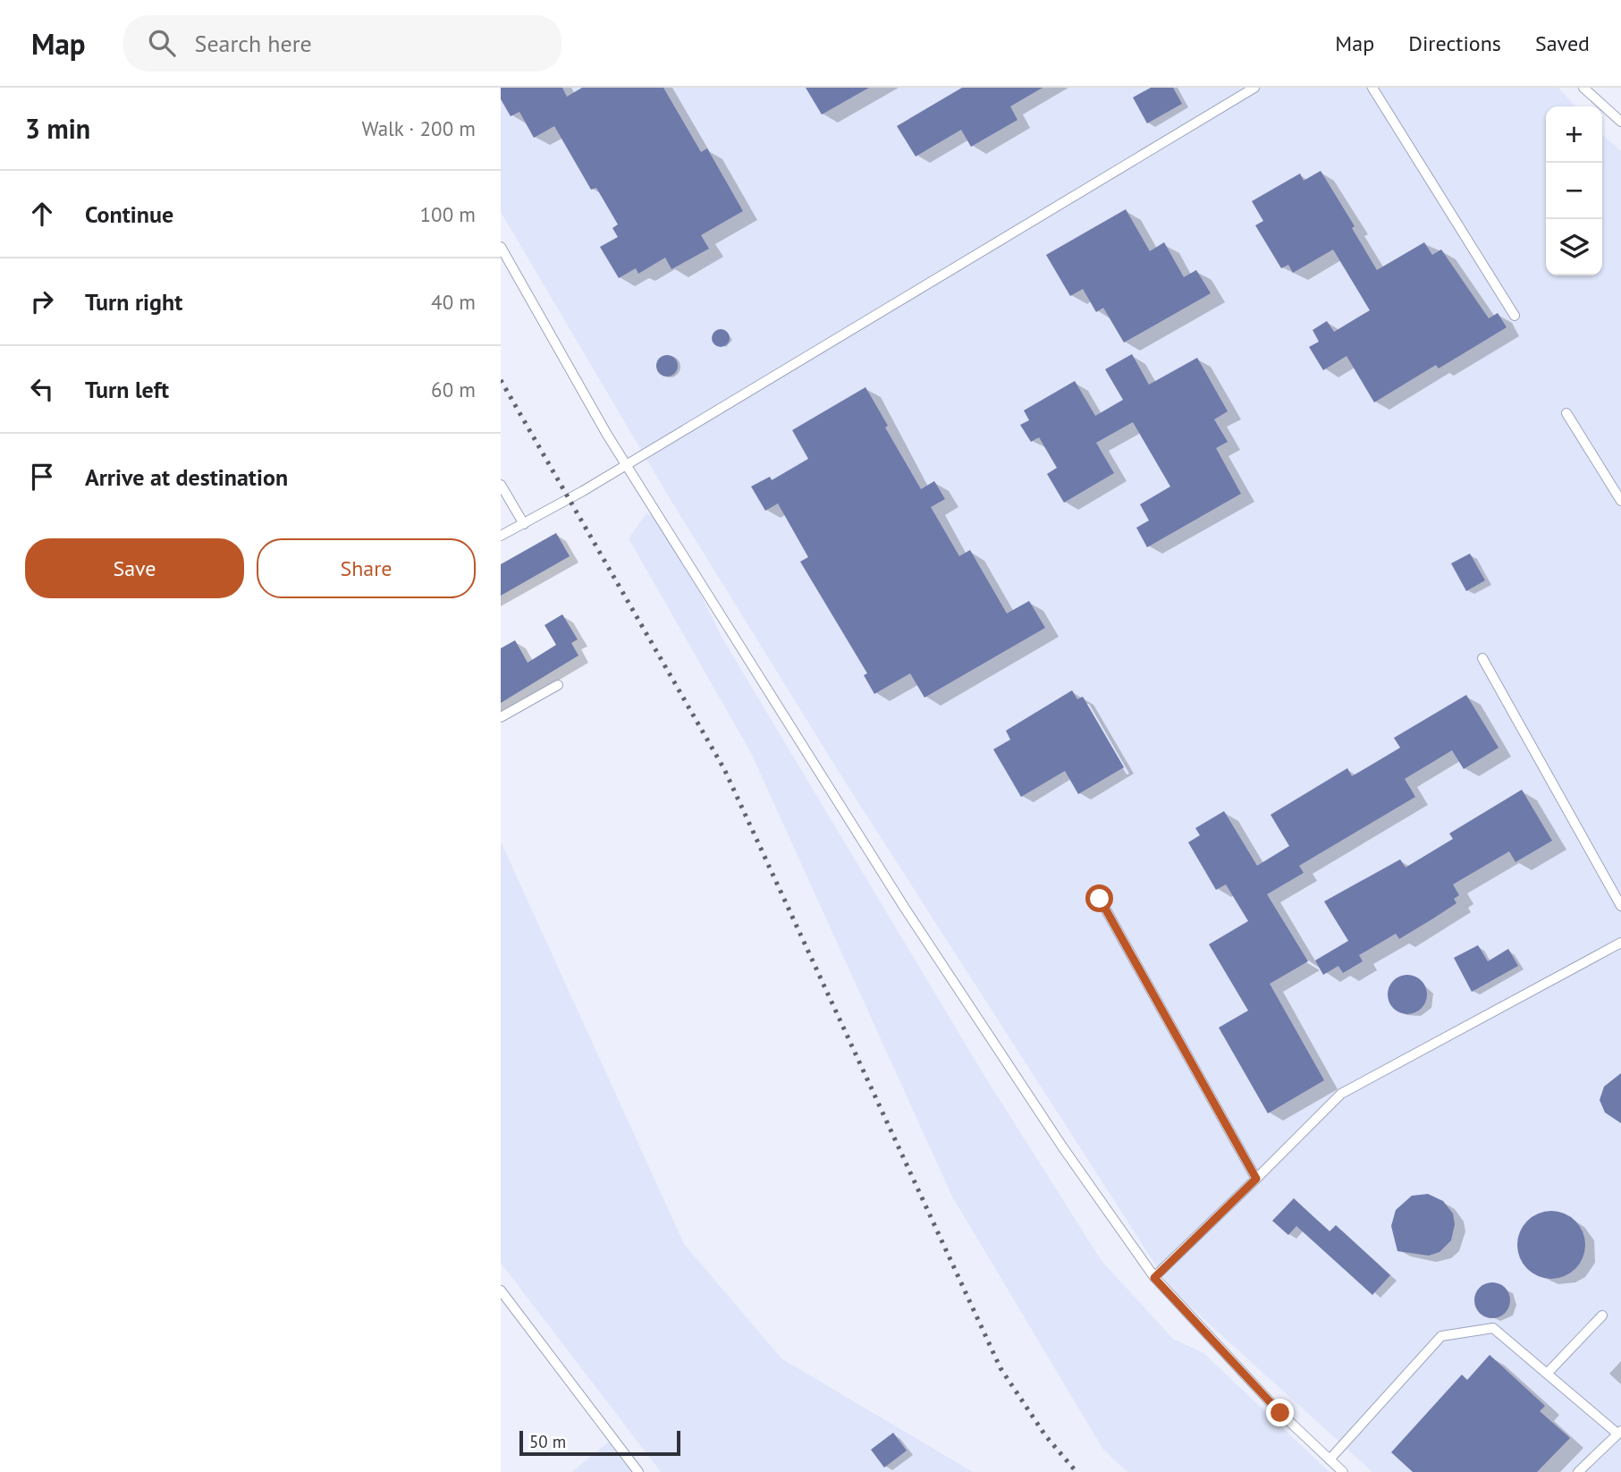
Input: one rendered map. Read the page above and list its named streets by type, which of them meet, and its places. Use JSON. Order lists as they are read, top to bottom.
{
  "scale_bar": "50 m",
  "page": {
    "header": "Map",
    "search": "Search here",
    "nav": ["Map", "Directions", "Saved"],
    "heading": ["3 min", "Walk · 200 m"],
    "map_buttons": ["+", "−"],
    "list": [
      ["Continue", "100 m"],
      ["Turn right", "40 m"],
      ["Turn left", "60 m"],
      "Arrive at destination"
    ],
    "buttons": ["Save", "Share"],
    "scale": "50 m"
  }
}
